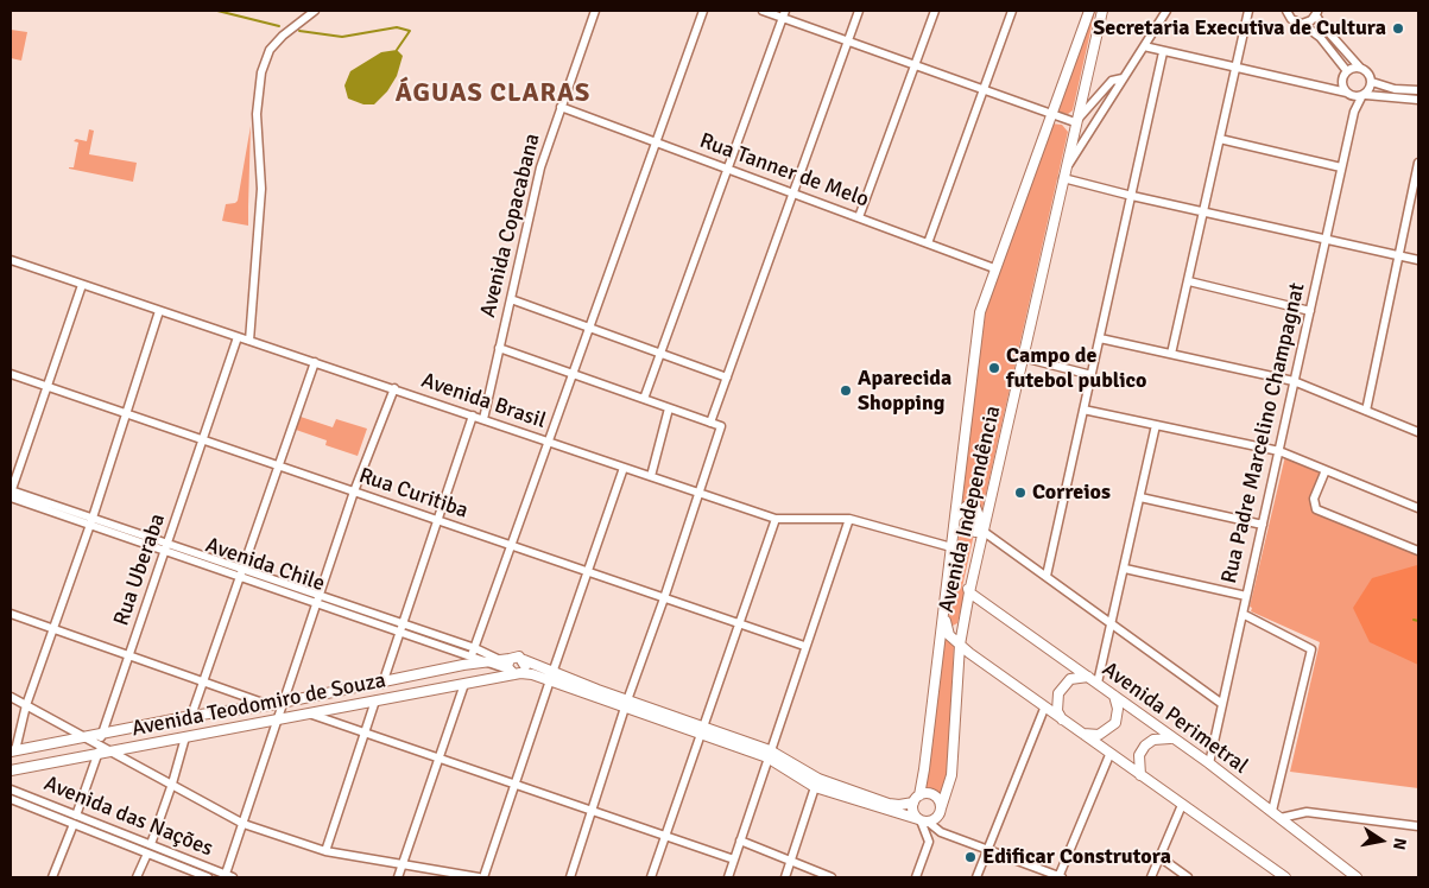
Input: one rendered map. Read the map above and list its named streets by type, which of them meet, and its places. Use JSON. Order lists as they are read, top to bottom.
{
  "streets": {
    "main road": [
      "Avenida Independência",
      "Avenida Chile",
      "Avenida Teodomiro de Souza",
      "Avenida Perimetral"
    ],
    "street": [
      "Rua Tanner de Melo",
      "Avenida Copacabana",
      "Avenida Brasil",
      "Rua Padre Marcelino Champagnat",
      "Rua Curitiba",
      "Rua Uberaba",
      "Avenida das Nações"
    ]
  },
  "crossings": [
    ["Rua Tanner de Melo", "Avenida Copacabana"],
    ["Rua Tanner de Melo", "Avenida Independência"],
    ["Avenida Copacabana", "Avenida Brasil"],
    ["Avenida Brasil", "Avenida Independência"],
    ["Avenida Brasil", "Rua Uberaba"],
    ["Rua Padre Marcelino Champagnat", "Avenida Perimetral"],
    ["Rua Curitiba", "Rua Uberaba"],
    ["Avenida Independência", "Avenida Perimetral"],
    ["Avenida Chile", "Rua Uberaba"],
    ["Avenida Chile", "Avenida Teodomiro de Souza"],
    ["Rua Uberaba", "Avenida Teodomiro de Souza"],
    ["Rua Uberaba", "Avenida das Nações"]
  ],
  "districts": ["ÁGUAS CLARAS"],
  "places": [
    "Secretaria Executiva de Cultura",
    "Campo de futebol publico",
    "Aparecida Shopping",
    "Correios",
    "Edificar Construtora"
  ],
  "north": "right"
}
